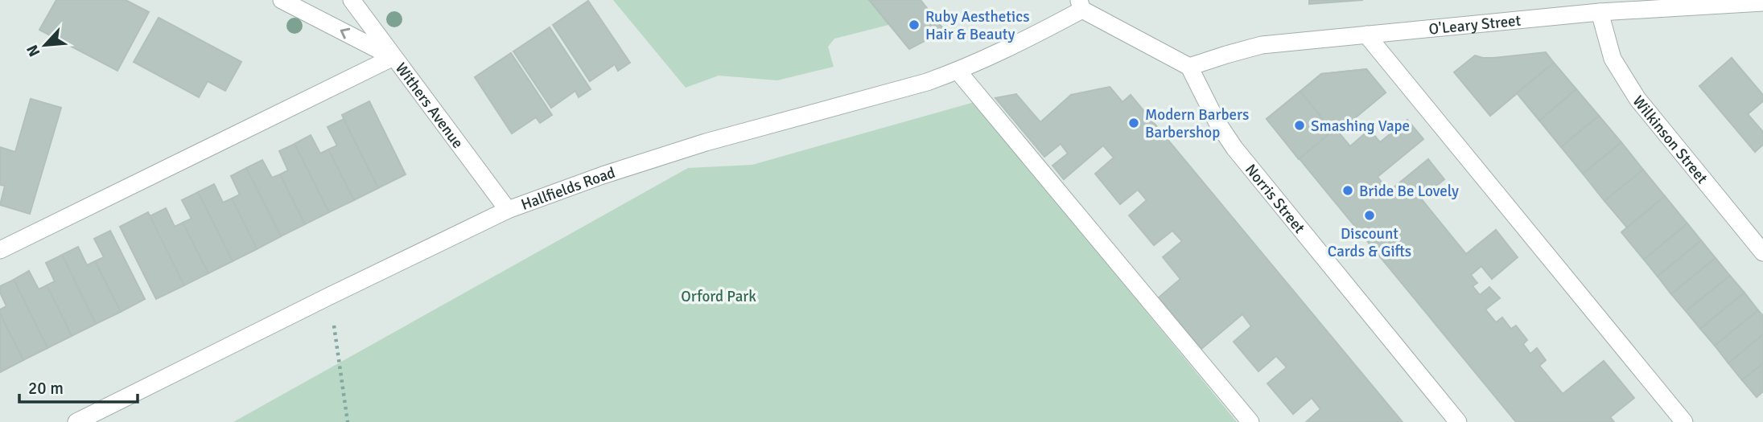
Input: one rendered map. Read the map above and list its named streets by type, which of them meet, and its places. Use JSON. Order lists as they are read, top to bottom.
{
  "streets": {
    "street": [
      "O'Leary Street",
      "Withers Avenue",
      "Wilkinson Street",
      "Hallfields Road",
      "Norris Street"
    ]
  },
  "crossings": [
    ["O'Leary Street", "Wilkinson Street"],
    ["O'Leary Street", "Norris Street"],
    ["Withers Avenue", "Hallfields Road"]
  ],
  "parks": ["Orford Park"],
  "places": [
    "Ruby Aesthetics Hair & Beauty",
    "Modern Barbers Barbershop",
    "Smashing Vape",
    "Bride Be Lovely",
    "Discount Cards & Gifts"
  ],
  "scale_bar": "20 m",
  "north": "bottom left"
}
